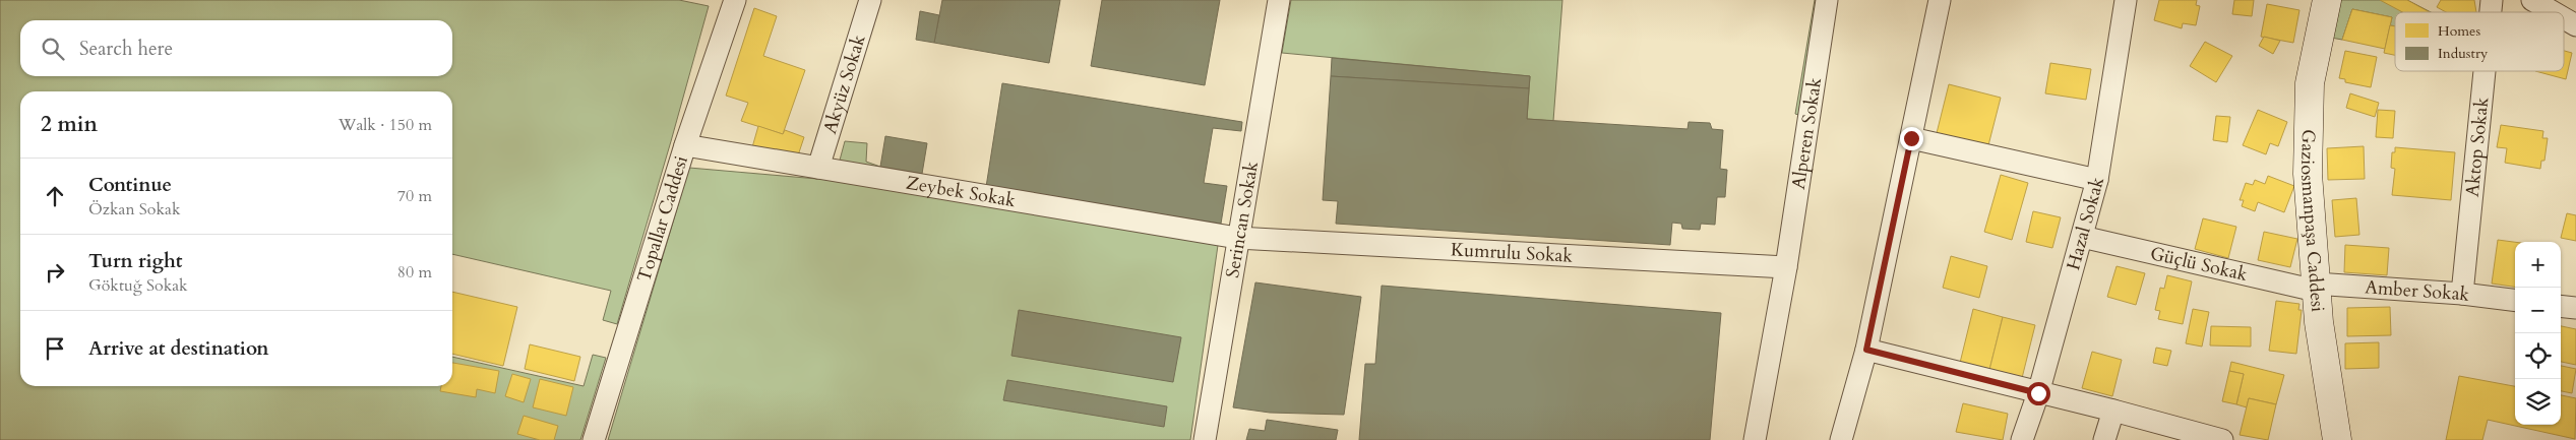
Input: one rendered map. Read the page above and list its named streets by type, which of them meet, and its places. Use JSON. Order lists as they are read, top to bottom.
{
  "streets": {
    "street": [
      "Akyüz Sokak",
      "Alperen Sokak",
      "Aktop Sokak",
      "Zeybek Sokak",
      "Topallar Caddesi",
      "Serincan Sokak",
      "Gaziosmanpaşa Caddesi",
      "Hazal Sokak",
      "Kumrulu Sokak",
      "Güçlü Sokak",
      "Amber Sokak"
    ]
  },
  "crossings": [
    ["Akyüz Sokak", "Zeybek Sokak"],
    ["Alperen Sokak", "Kumrulu Sokak"],
    ["Aktop Sokak", "Amber Sokak"],
    ["Zeybek Sokak", "Topallar Caddesi"],
    ["Zeybek Sokak", "Serincan Sokak"],
    ["Zeybek Sokak", "Kumrulu Sokak"],
    ["Serincan Sokak", "Kumrulu Sokak"],
    ["Gaziosmanpaşa Caddesi", "Güçlü Sokak"],
    ["Gaziosmanpaşa Caddesi", "Amber Sokak"],
    ["Hazal Sokak", "Güçlü Sokak"],
    ["Güçlü Sokak", "Amber Sokak"]
  ],
  "legend": ["Homes", "Industry"],
  "page": {
    "search": "Search here",
    "heading": ["2 min", "Walk · 150 m"],
    "list": [
      ["Continue", "Özkan Sokak", "70 m"],
      ["Turn right", "Göktuğ Sokak", "80 m"],
      "Arrive at destination"
    ],
    "map_buttons": ["+", "−"]
  }
}
